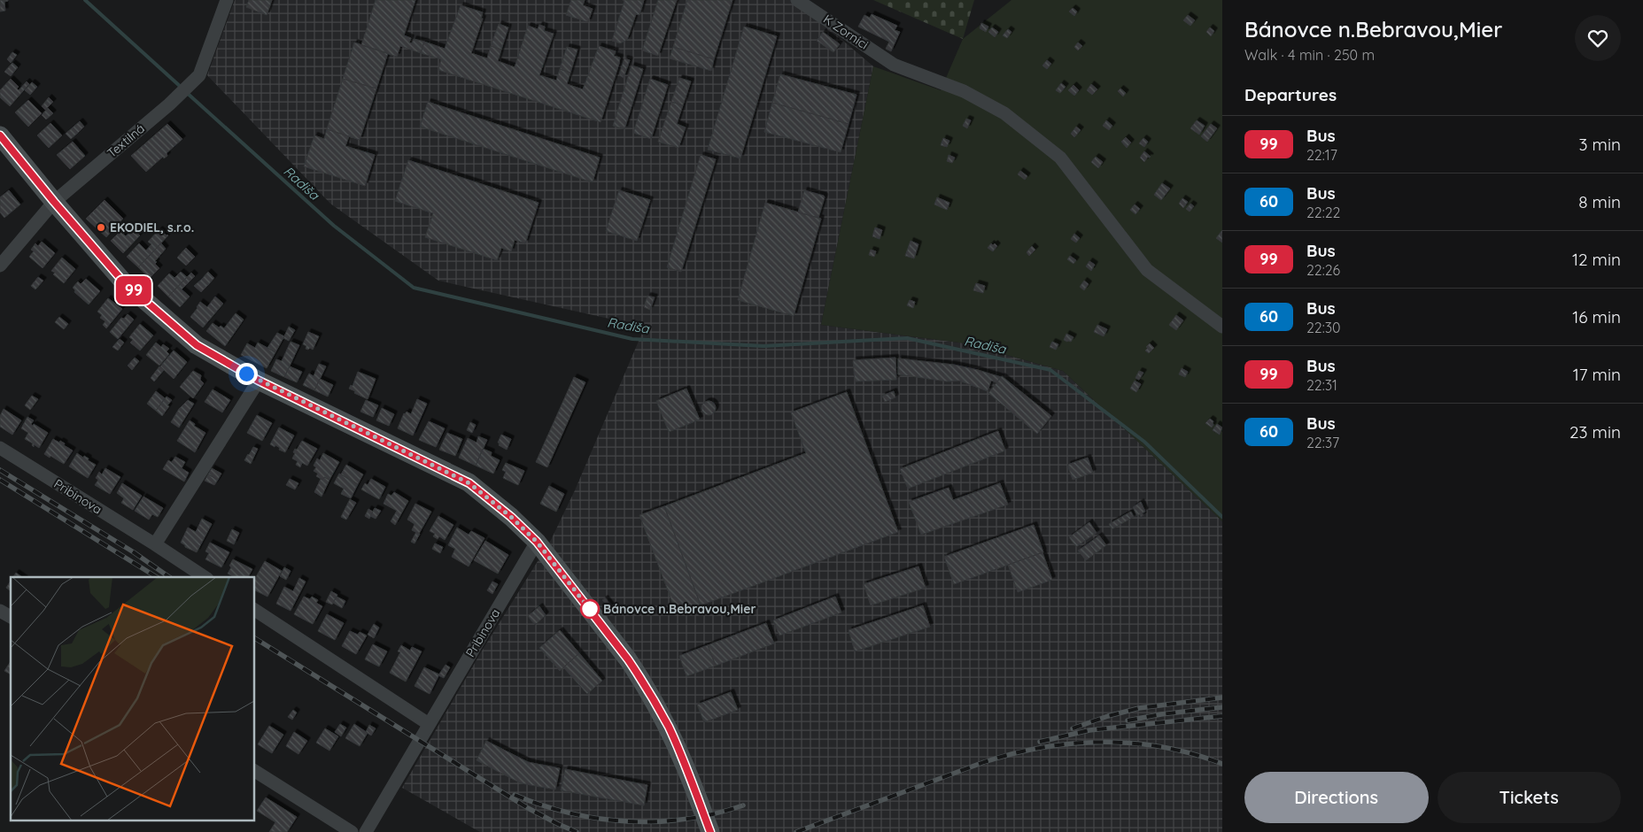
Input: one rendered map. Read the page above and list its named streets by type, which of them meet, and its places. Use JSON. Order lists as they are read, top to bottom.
{
  "streets": {
    "street": ["K Zornici", "Textilná", "Pribinova"]
  },
  "water": ["Radiša"],
  "places": ["EKODIEL, s.r.o.", "Bánovce n.Bebravou,Mier"],
  "lines": ["bus line 99"],
  "page": {
    "on_map": "99",
    "heading": [
      ["Bánovce n.Bebravou,Mier", "Walk · 4 min · 250 m"],
      "Departures"
    ],
    "list": [
      {
        "mark": "99",
        "name": "Bus",
        "note": "22:17",
        "value": "3 min"
      },
      {
        "mark": "60",
        "name": "Bus",
        "note": "22:22",
        "value": "8 min"
      },
      {
        "mark": "99",
        "name": "Bus",
        "note": "22:26",
        "value": "12 min"
      },
      {
        "mark": "60",
        "name": "Bus",
        "note": "22:30",
        "value": "16 min"
      },
      {
        "mark": "99",
        "name": "Bus",
        "note": "22:31",
        "value": "17 min"
      },
      {
        "mark": "60",
        "name": "Bus",
        "note": "22:37",
        "value": "23 min"
      }
    ],
    "buttons": ["Directions", "Tickets"]
  }
}
